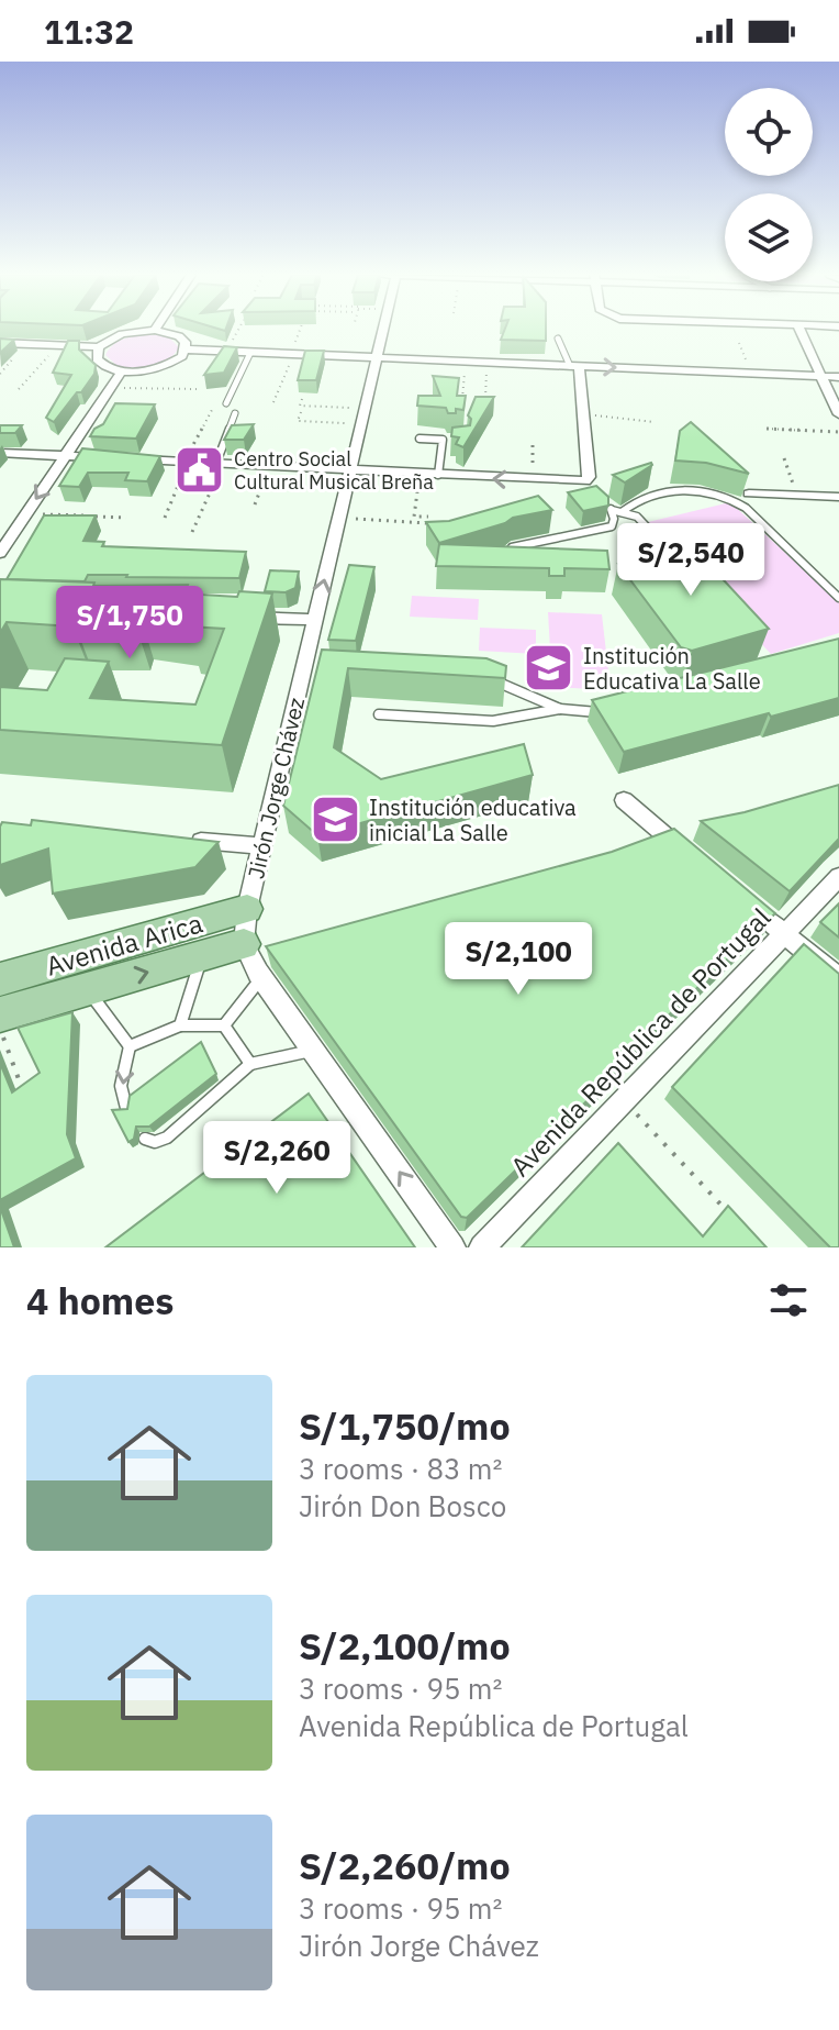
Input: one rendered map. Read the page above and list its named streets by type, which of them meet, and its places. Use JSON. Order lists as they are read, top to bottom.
{
  "streets": {
    "main road": ["Avenida Arica"],
    "street": ["Jirón Jorge Chávez", "Avenida República de Portugal"]
  },
  "crossings": [
    ["Jirón Jorge Chávez", "Avenida Arica"]
  ],
  "places": {
    "public building": ["Centro Social Cultural Musical Breña"],
    "school or university": ["Institución Educativa La Salle", "Institución educativa inicial La Salle"]
  },
  "page": {
    "status": "11:32",
    "price": [
      "S/2,540",
      "S/1,750",
      "S/2,100",
      "S/2,260"
    ],
    "heading": "4 homes",
    "list": [
      {
        "name": "S/1,750/mo",
        "note": "3 rooms · 83 m² · Jirón Don Bosco"
      },
      {
        "name": "S/2,100/mo",
        "note": "3 rooms · 95 m² · Avenida República de Portugal"
      },
      {
        "name": "S/2,260/mo",
        "note": "3 rooms · 95 m² · Jirón Jorge Chávez"
      }
    ]
  }
}
